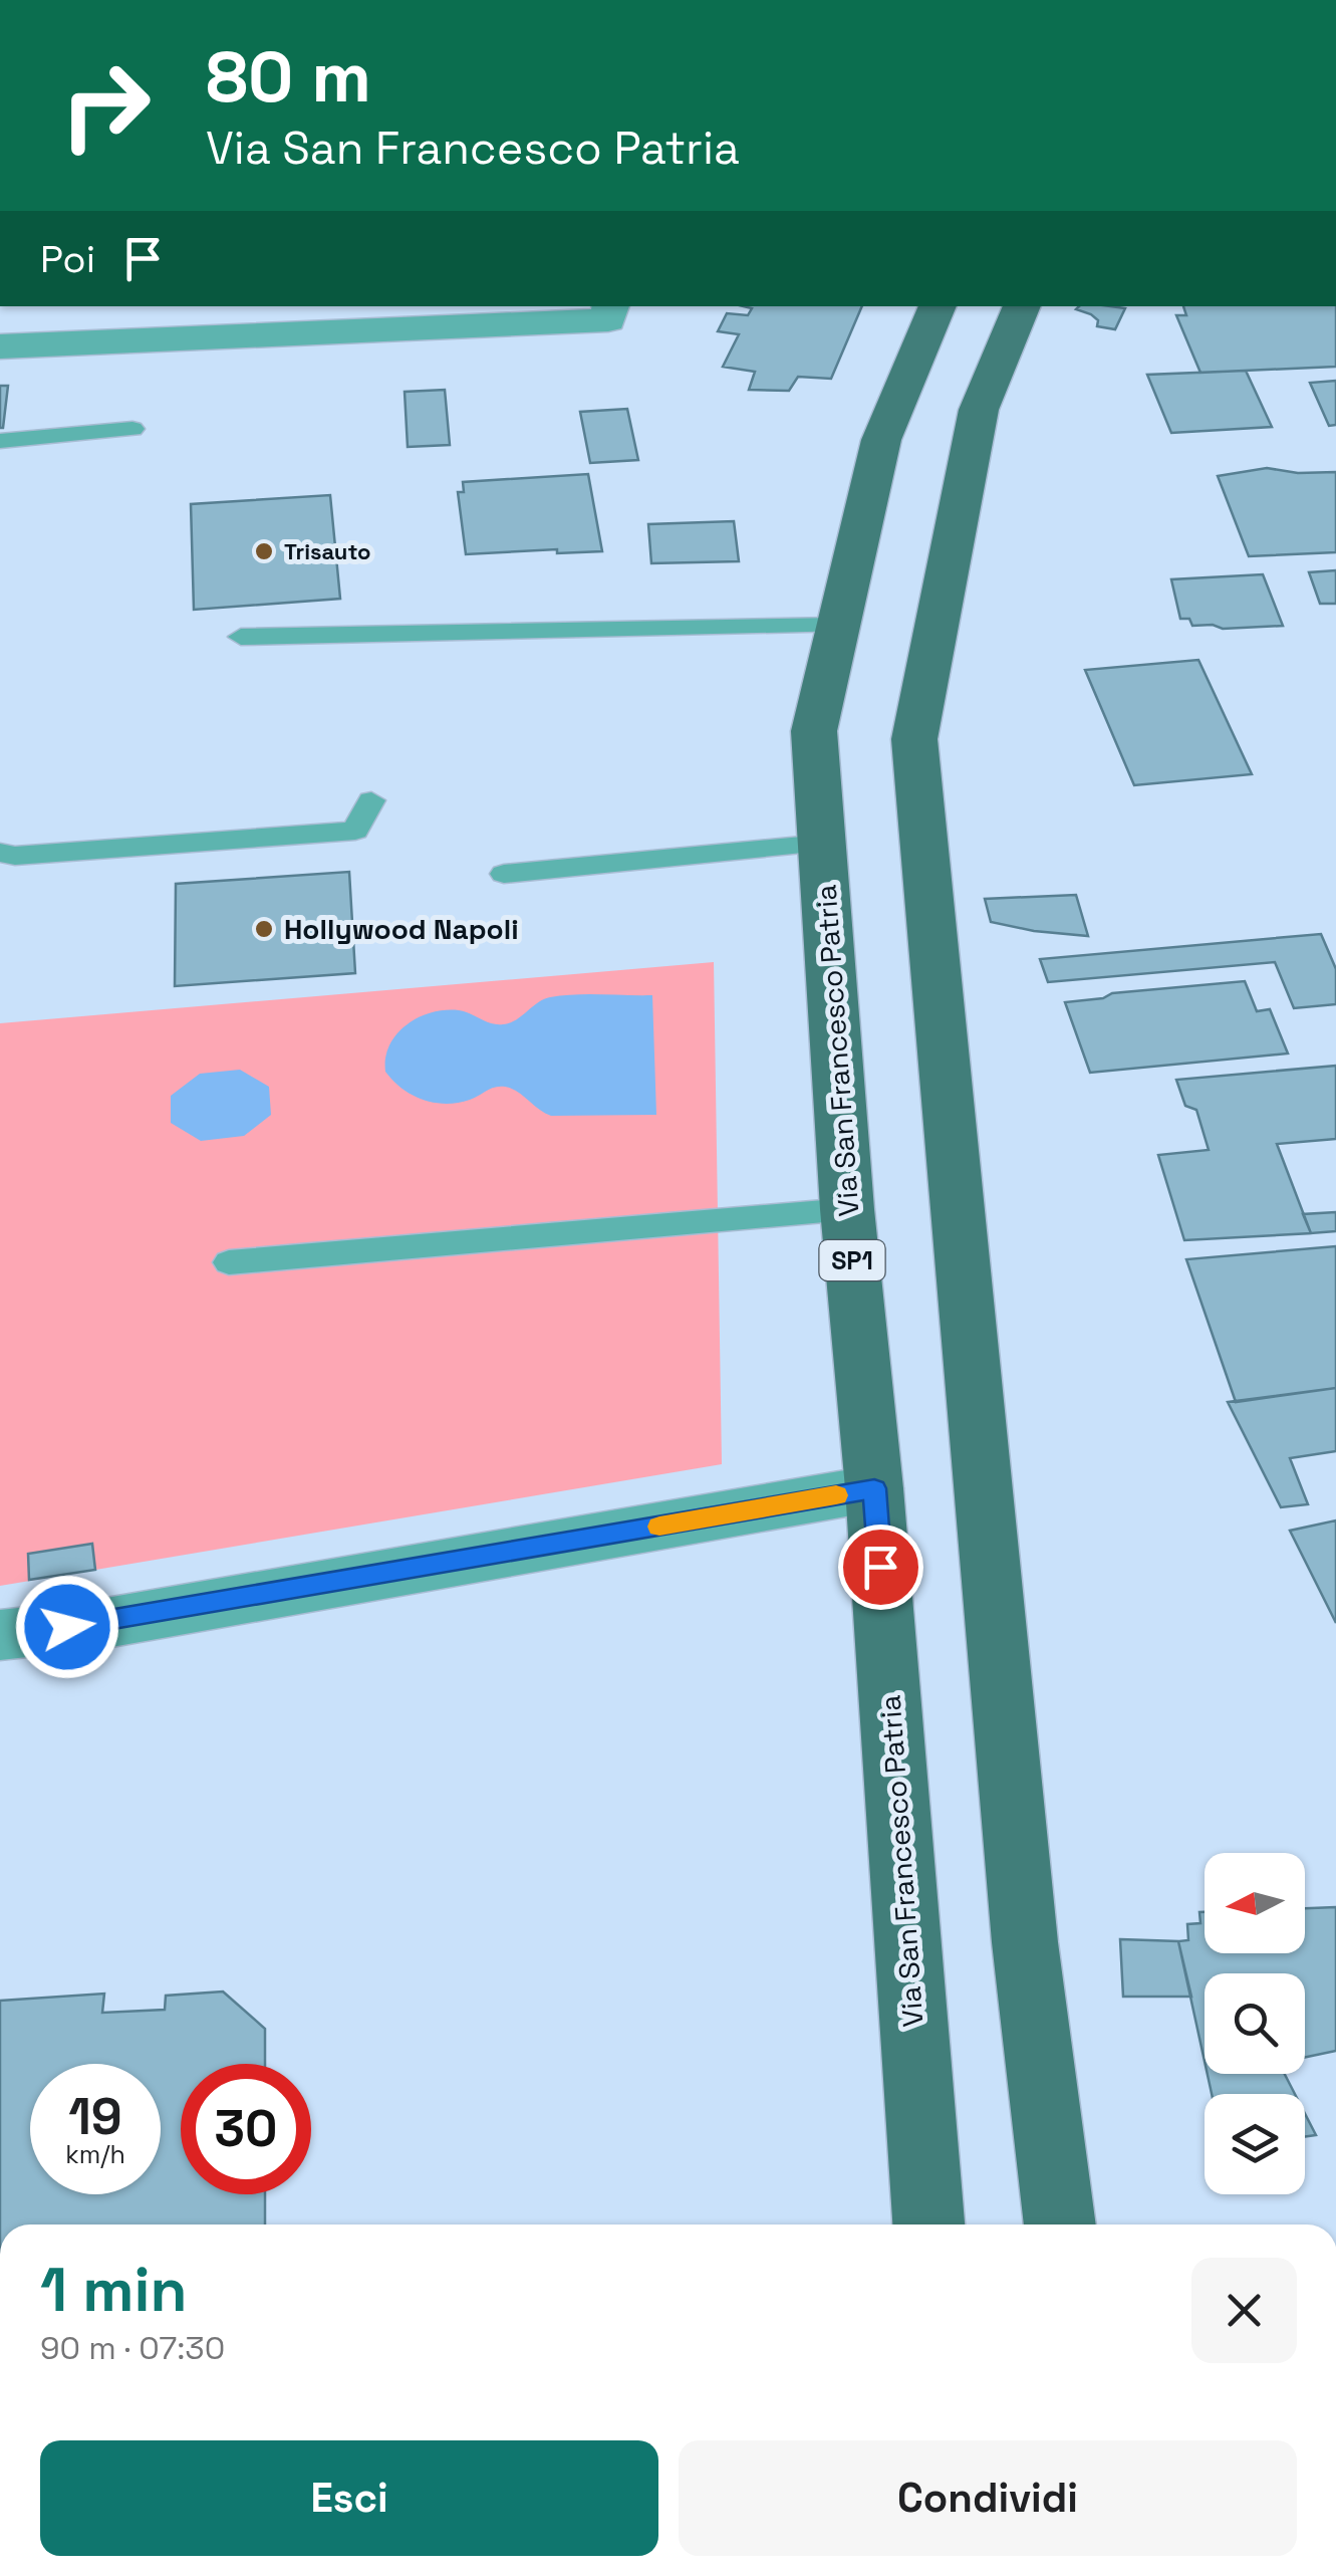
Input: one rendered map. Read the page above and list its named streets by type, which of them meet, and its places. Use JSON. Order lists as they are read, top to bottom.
{
  "streets": {
    "main road": ["Via San Francesco Patria", "SP1"]
  },
  "places": ["Trisauto", "Hollywood Napoli"],
  "north": "left",
  "page": {
    "turn": ["80 m", "Via San Francesco Patria"],
    "then": "Poi",
    "speed": "19 km/h",
    "limit": "30",
    "heading": ["1 min", "90 m · 07:30"],
    "buttons": ["Esci", "Condividi"]
  }
}
